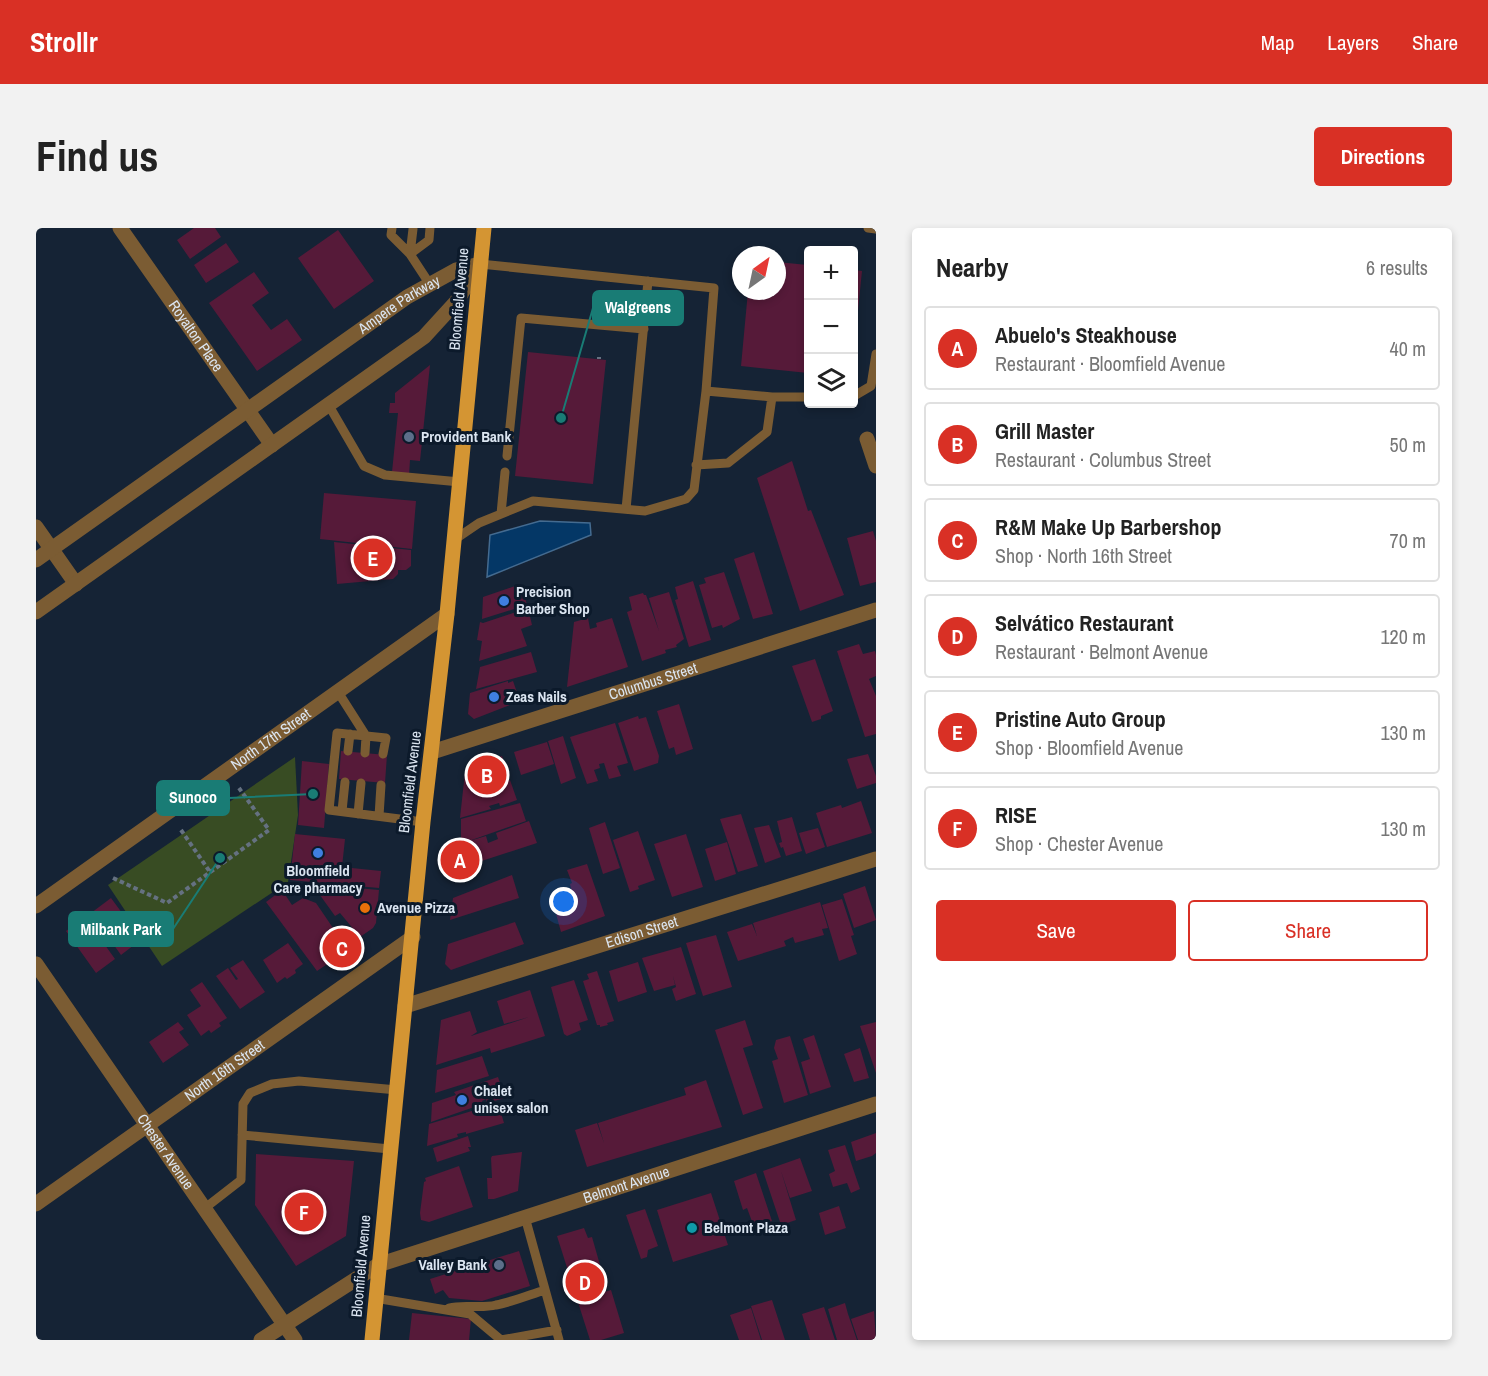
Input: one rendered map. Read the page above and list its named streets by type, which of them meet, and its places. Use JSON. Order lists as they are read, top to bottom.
{
  "streets": {
    "main road": ["Bloomfield Avenue"],
    "street": [
      "Ampere Parkway",
      "Royalton Place",
      "Columbus Street",
      "North 17th Street",
      "Edison Street",
      "North 16th Street",
      "Chester Avenue",
      "Belmont Avenue"
    ]
  },
  "crossings": [
    ["Bloomfield Avenue", "Ampere Parkway"],
    ["Bloomfield Avenue", "Columbus Street"],
    ["Bloomfield Avenue", "North 17th Street"],
    ["Bloomfield Avenue", "Edison Street"],
    ["Bloomfield Avenue", "North 16th Street"],
    ["Bloomfield Avenue", "Belmont Avenue"],
    ["Ampere Parkway", "Royalton Place"],
    ["North 16th Street", "Chester Avenue"],
    ["Chester Avenue", "Belmont Avenue"]
  ],
  "places": [
    "Walgreens",
    "Provident Bank",
    "Precision Barber Shop",
    "Zeas Nails",
    "Sunoco",
    "Bloomfield Care pharmacy",
    "Milbank Park",
    "Avenue Pizza",
    "Chalet unisex salon",
    "Belmont Plaza",
    "Valley Bank"
  ],
  "north": "top right",
  "page": {
    "header": "Strollr",
    "nav": ["Map", "Layers", "Share"],
    "buttons": [
      "Directions",
      ["Save", "Share"]
    ],
    "title": "Find us",
    "heading": ["Nearby", "6 results"],
    "map_buttons": ["+", "−"],
    "list": [
      {
        "mark": "A",
        "name": "Abuelo's Steakhouse",
        "note": "Restaurant · Bloomfield Avenue",
        "value": "40 m"
      },
      {
        "mark": "B",
        "name": "Grill Master",
        "note": "Restaurant · Columbus Street",
        "value": "50 m"
      },
      {
        "mark": "C",
        "name": "R&M Make Up Barbershop",
        "note": "Shop · North 16th Street",
        "value": "70 m"
      },
      {
        "mark": "D",
        "name": "Selvático Restaurant",
        "note": "Restaurant · Belmont Avenue",
        "value": "120 m"
      },
      {
        "mark": "E",
        "name": "Pristine Auto Group",
        "note": "Shop · Bloomfield Avenue",
        "value": "130 m"
      },
      {
        "mark": "F",
        "name": "RISE",
        "note": "Shop · Chester Avenue",
        "value": "130 m"
      }
    ],
    "pins": [
      "E",
      "B",
      "A",
      "C",
      "F",
      "D"
    ]
  }
}
